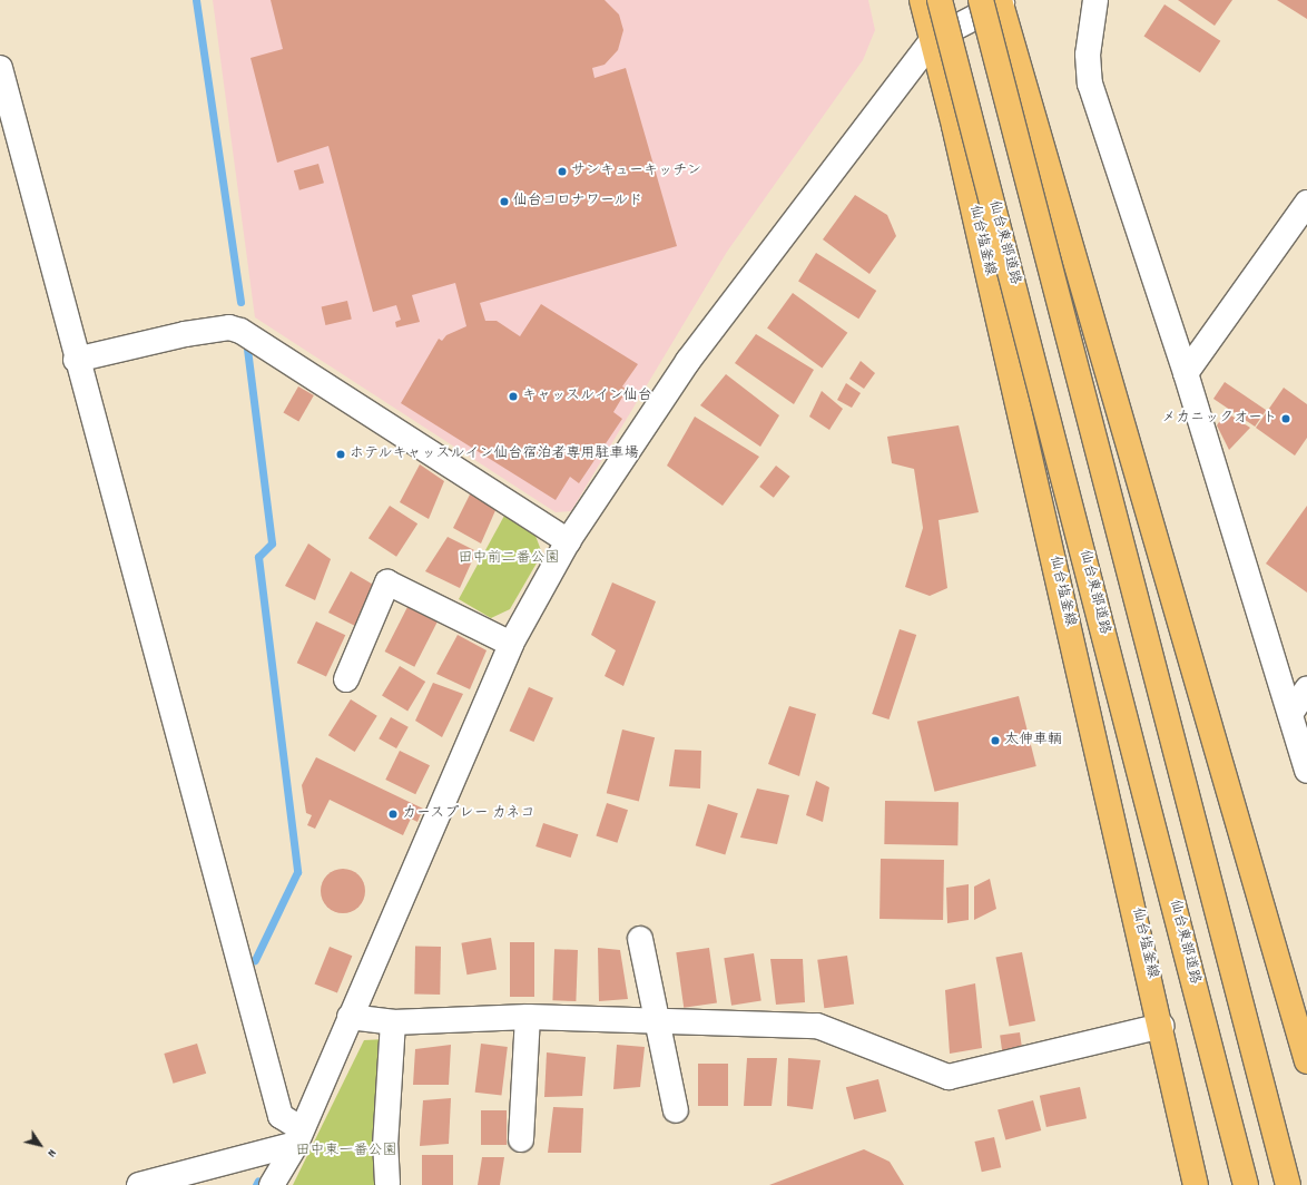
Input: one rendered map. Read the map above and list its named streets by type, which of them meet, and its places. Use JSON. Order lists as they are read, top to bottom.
{
  "streets": {
    "main road": ["仙台塩釜線", "仙台東部道路"]
  },
  "parks": ["田中前二番公園", "田中東一番公園"],
  "places": [
    "サンキューキッチン",
    "仙台コロナワールド",
    "キャッスルイン仙台",
    "メカニックオート",
    "ホテルキャッスルイン仙台宿泊者専用駐車場",
    "太伸車輌",
    "カースプレー カネコ"
  ],
  "north": "bottom right"
}
